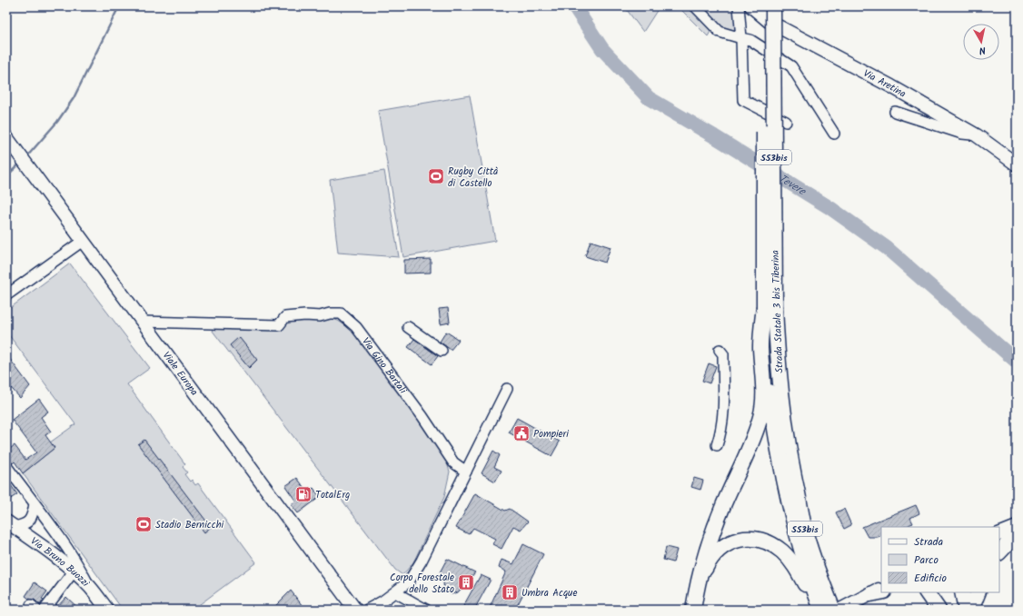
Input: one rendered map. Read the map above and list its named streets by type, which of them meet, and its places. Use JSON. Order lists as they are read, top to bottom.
{
  "streets": {
    "highway": ["SS3bis", "Strada Statale 3 bis Tiberina"],
    "main road": ["Via Aretina", "Viale Europa", "Via Bruno Buozzi"],
    "street": ["Via Gino Bartali"]
  },
  "crossings": [
    ["Via Gino Bartali", "Viale Europa"]
  ],
  "water": ["Tevere"],
  "places": {
    "sports": ["Rugby Città di Castello", "Stadio Bernicchi"],
    "public building": ["Pompieri"],
    "fuel station": ["TotalErg"],
    "building": ["Corpo Forestale dello Stato", "Umbra Acque"]
  },
  "legend": ["Strada", "Parco", "Edificio"],
  "north": "bottom"
}
